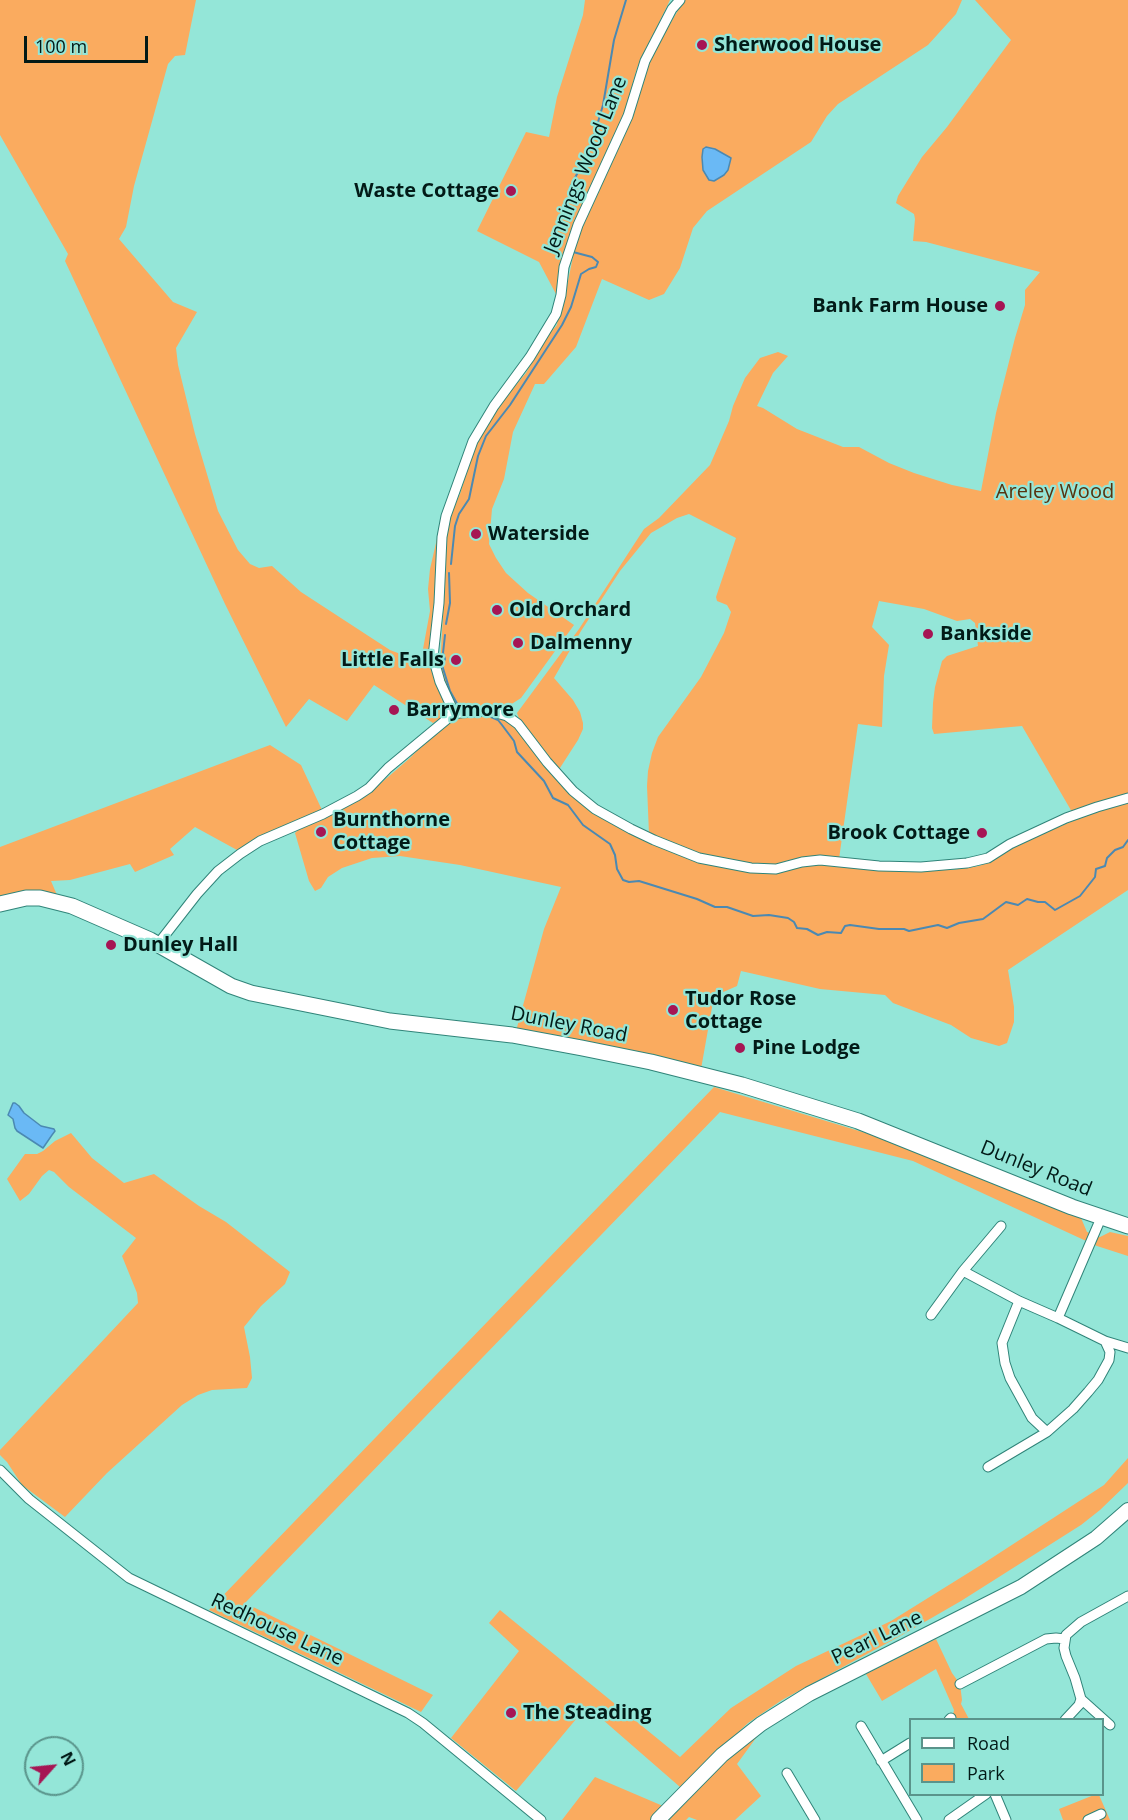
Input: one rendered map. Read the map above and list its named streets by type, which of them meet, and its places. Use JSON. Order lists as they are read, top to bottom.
{
  "streets": {
    "main road": ["Dunley Road", "Pearl Lane"],
    "street": ["Jennings Wood Lane", "Redhouse Lane"]
  },
  "parks": ["Areley Wood"],
  "places": [
    "Sherwood House",
    "Waste Cottage",
    "Bank Farm House",
    "Waterside",
    "Old Orchard",
    "Bankside",
    "Dalmenny",
    "Little Falls",
    "Barrymore",
    "Burnthorne Cottage",
    "Brook Cottage",
    "Dunley Hall",
    "Tudor Rose Cottage",
    "Pine Lodge",
    "The Steading"
  ],
  "legend": ["Road", "Park"],
  "scale_bar": "100 m",
  "north": "top right"
}
